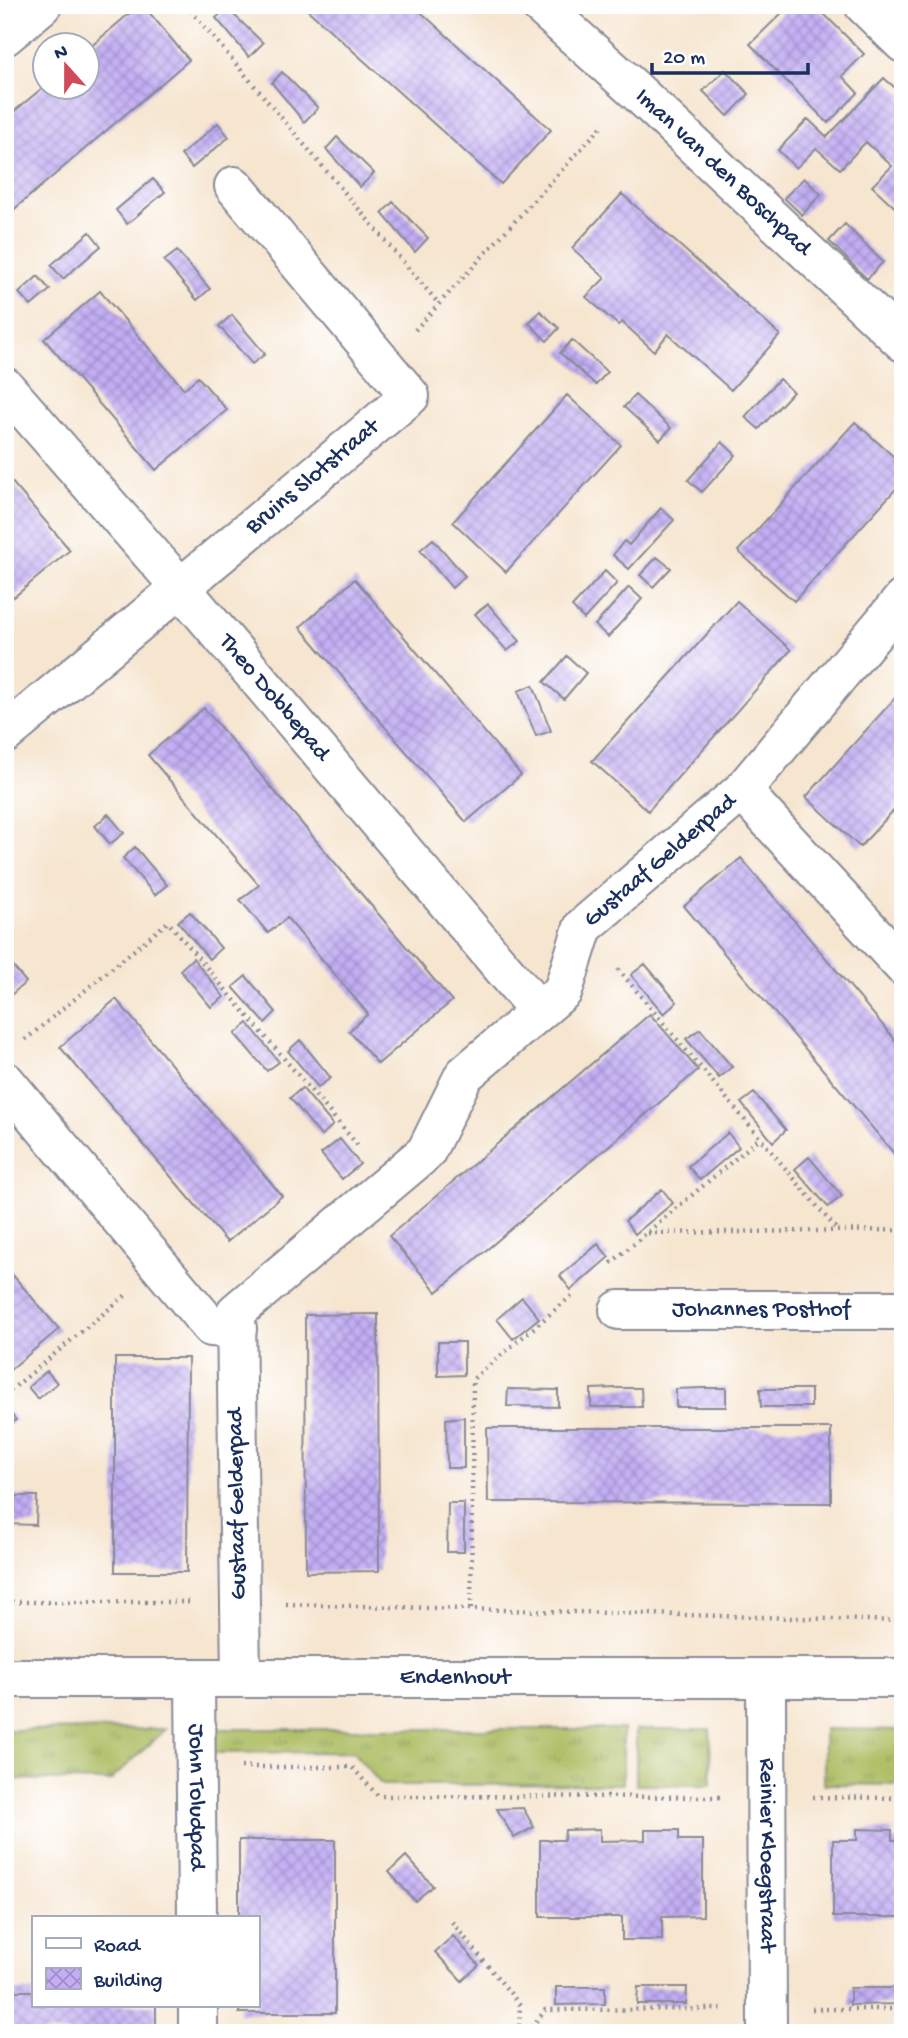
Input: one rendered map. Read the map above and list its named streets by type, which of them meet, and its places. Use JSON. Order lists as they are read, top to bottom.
{
  "streets": {
    "street": [
      "Iman van den Boschpad",
      "Bruins Slotstraat",
      "Theo Dobbepad",
      "Gustaaf Gelderpad",
      "Johannes Posthof",
      "Endenhout",
      "John Toludpad",
      "Reinier Kloegstraat"
    ]
  },
  "crossings": [
    ["Bruins Slotstraat", "Theo Dobbepad"],
    ["Theo Dobbepad", "Gustaaf Gelderpad"],
    ["Gustaaf Gelderpad", "Endenhout"],
    ["Endenhout", "John Toludpad"],
    ["Endenhout", "Reinier Kloegstraat"]
  ],
  "legend": ["Road", "Building"],
  "scale_bar": "20 m",
  "north": "top"
}
